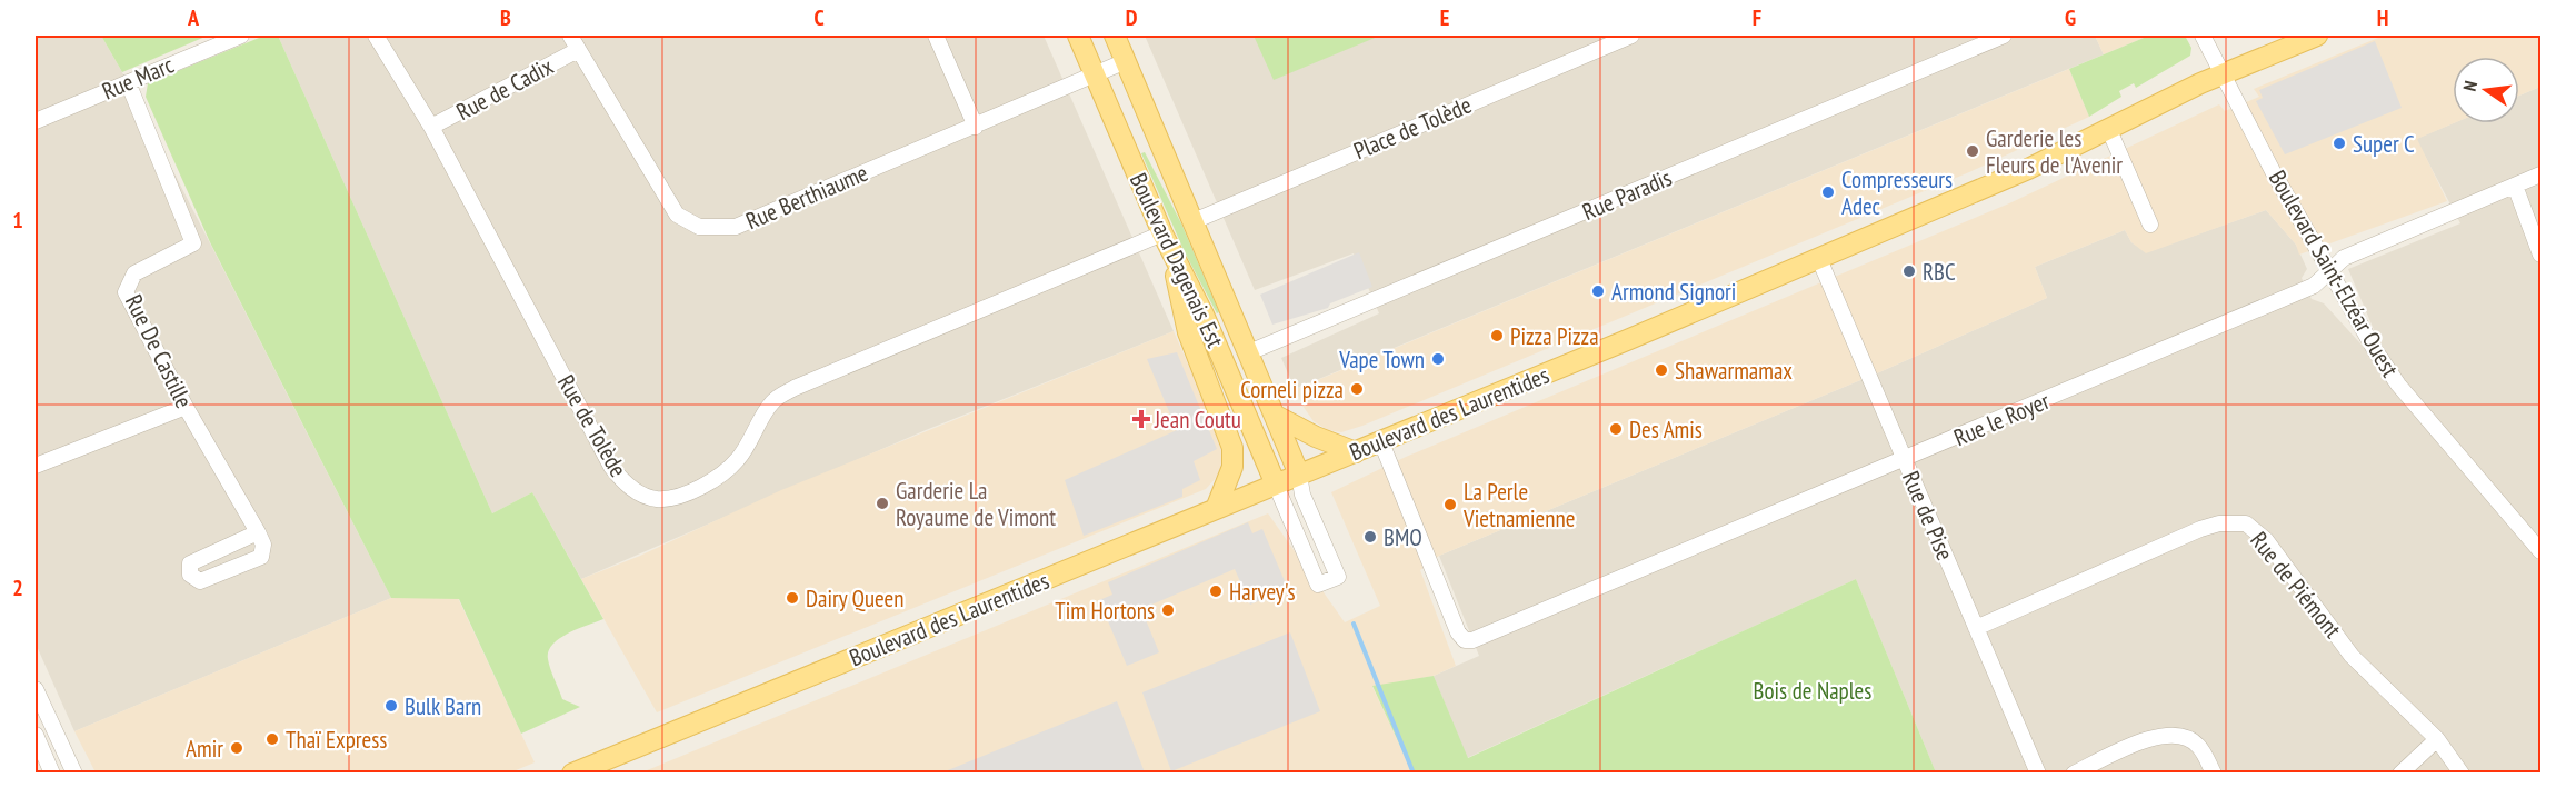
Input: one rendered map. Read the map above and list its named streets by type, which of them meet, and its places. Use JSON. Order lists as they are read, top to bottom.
{
  "streets": {
    "main road": ["Boulevard Dagenais Est", "Boulevard des Laurentides"],
    "street": [
      "Rue Marc",
      "Rue de Cadix",
      "Place de Tolède",
      "Rue Paradis",
      "Rue Berthiaume",
      "Boulevard Saint-Elzéar Ouest",
      "Rue De Castille",
      "Rue le Royer",
      "Rue de Tolède",
      "Rue de Pise",
      "Rue de Piémont"
    ]
  },
  "crossings": [
    ["Rue Marc", "Rue De Castille"],
    ["Rue de Cadix", "Rue Berthiaume"],
    ["Rue de Cadix", "Rue de Tolède"],
    ["Place de Tolède", "Boulevard Dagenais Est"],
    ["Rue Paradis", "Boulevard Dagenais Est"],
    ["Rue Berthiaume", "Boulevard Dagenais Est"],
    ["Boulevard Dagenais Est", "Boulevard des Laurentides"],
    ["Boulevard Dagenais Est", "Rue de Tolède"],
    ["Boulevard Saint-Elzéar Ouest", "Boulevard des Laurentides"],
    ["Boulevard Saint-Elzéar Ouest", "Rue le Royer"],
    ["Boulevard des Laurentides", "Rue le Royer"],
    ["Boulevard des Laurentides", "Rue de Pise"],
    ["Rue le Royer", "Rue de Pise"],
    ["Rue de Pise", "Rue de Piémont"]
  ],
  "parks": ["Bois de Naples"],
  "places": {
    "other": [
      "Super C",
      "Garderie les Fleurs de l'Avenir",
      "Compresseurs Adec",
      "RBC",
      "Armond Signori",
      "Pizza Pizza",
      "Vape Town",
      "Shawarmamax",
      "Corneli pizza",
      "Des Amis",
      "Garderie La Royaume de Vimont",
      "La Perle Vietnamienne",
      "BMO",
      "Harvey's",
      "Dairy Queen",
      "Tim Hortons",
      "Bulk Barn",
      "Thaï Express",
      "Amir"
    ],
    "health": ["Jean Coutu"]
  },
  "north": "left",
  "grid": {
    "columns": [
      "A",
      "B",
      "C",
      "D",
      "E",
      "F",
      "G",
      "H"
    ],
    "rows": ["1", "2"]
  }
}
